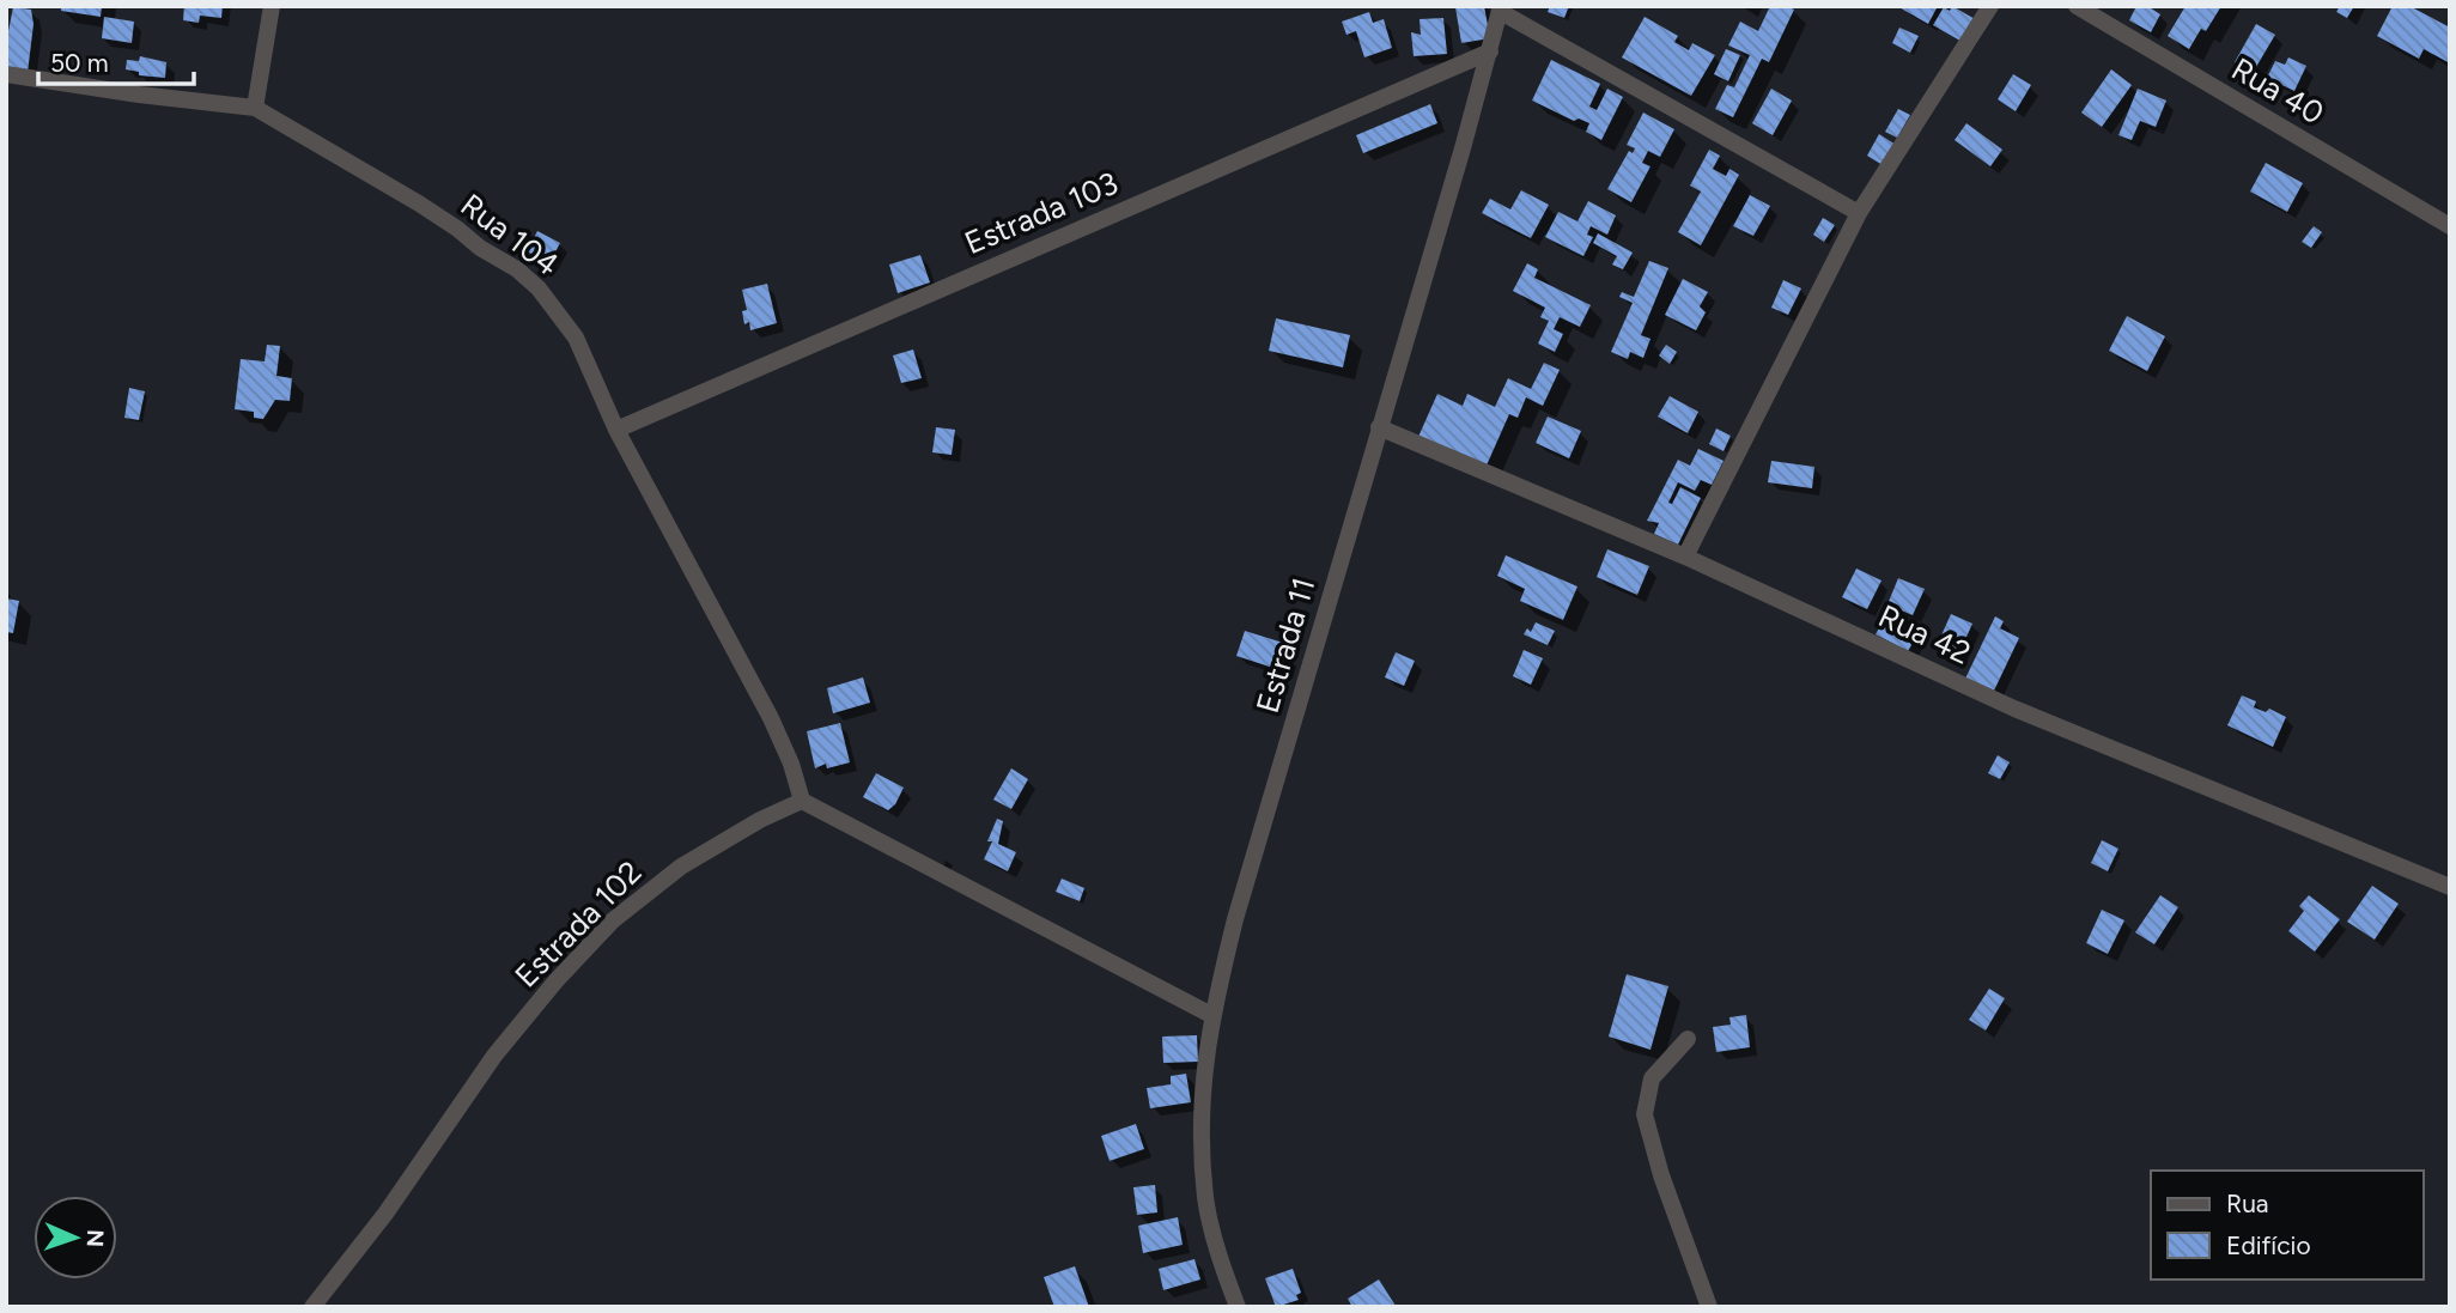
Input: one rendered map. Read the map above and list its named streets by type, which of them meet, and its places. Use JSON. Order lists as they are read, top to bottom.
{
  "streets": {
    "street": [
      "Rua 40",
      "Estrada 103",
      "Rua 104",
      "Rua 42",
      "Estrada 11",
      "Estrada 102"
    ]
  },
  "crossings": [
    ["Estrada 103", "Rua 104"],
    ["Estrada 103", "Estrada 11"],
    ["Rua 104", "Estrada 102"],
    ["Rua 42", "Estrada 11"]
  ],
  "legend": ["Rua", "Edifício"],
  "scale_bar": "50 m",
  "north": "right"
}
